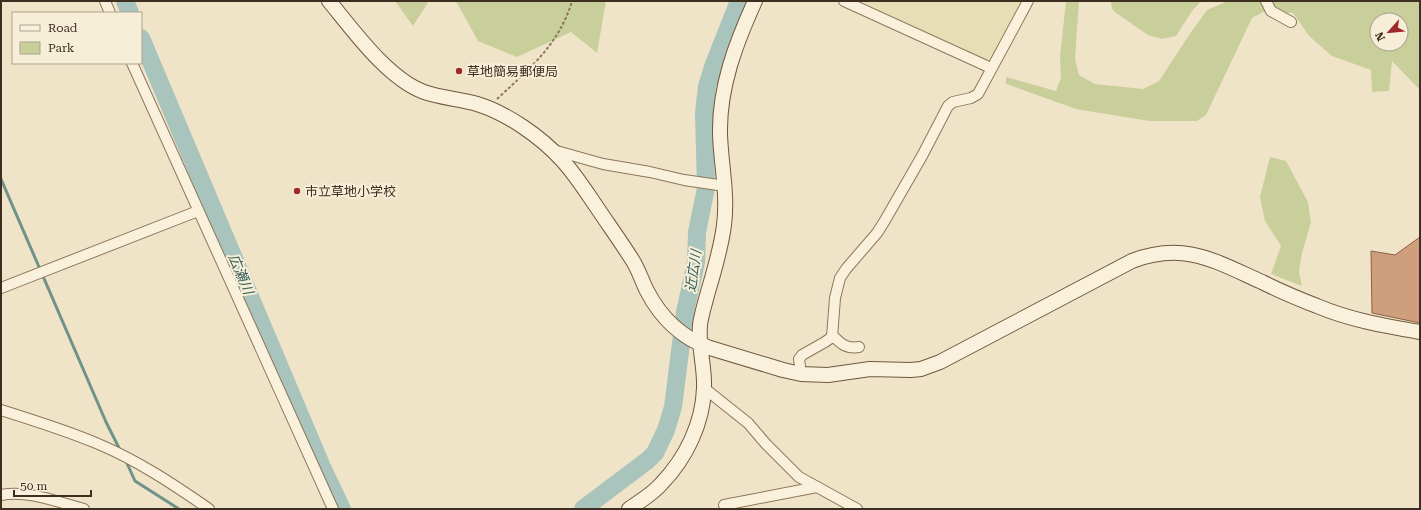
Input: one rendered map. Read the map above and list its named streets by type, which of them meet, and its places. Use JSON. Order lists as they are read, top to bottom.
{
  "water": ["近広川", "広瀬川"],
  "places": ["草地簡易郵便局", "市立草地小学校"],
  "legend": ["Road", "Park"],
  "scale_bar": "50 m",
  "north": "bottom left"
}
